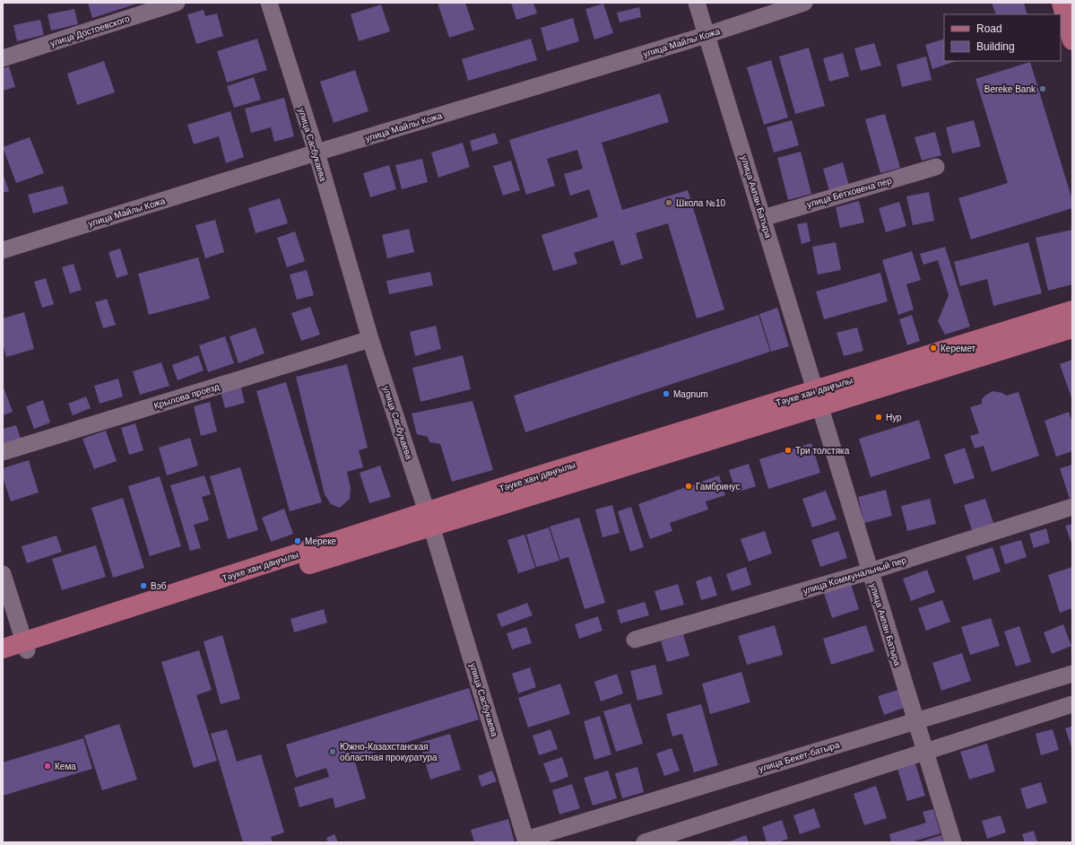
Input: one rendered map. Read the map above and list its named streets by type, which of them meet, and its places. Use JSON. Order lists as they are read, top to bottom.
{
  "streets": {
    "main road": ["Тәуке хан даңғылы"],
    "street": [
      "улица Достоевского",
      "улица Майлы Кожа",
      "улица Сасбукаева",
      "улица Бетховена пер",
      "улица Акпан Батыра",
      "Крылова проезд",
      "улица Коммунальный пер",
      "улица Бекет-батыра"
    ]
  },
  "crossings": [
    ["улица Майлы Кожа", "улица Сасбукаева"],
    ["улица Майлы Кожа", "улица Акпан Батыра"],
    ["улица Сасбукаева", "Тәуке хан даңғылы"],
    ["улица Сасбукаева", "Крылова проезд"],
    ["улица Сасбукаева", "улица Бекет-батыра"],
    ["улица Бетховена пер", "улица Акпан Батыра"],
    ["улица Акпан Батыра", "Тәуке хан даңғылы"],
    ["улица Акпан Батыра", "улица Коммунальный пер"],
    ["улица Акпан Батыра", "улица Бекет-батыра"]
  ],
  "places": [
    "Bereke Bank",
    "Школа №10",
    "Керемет",
    "Magnum",
    "Нур",
    "Три толстяка",
    "Гамбринус",
    "Мереке",
    "Вэб",
    "Южно-Казахстанская областная прокуратура",
    "Кема"
  ],
  "legend": ["Road", "Building"]
}
